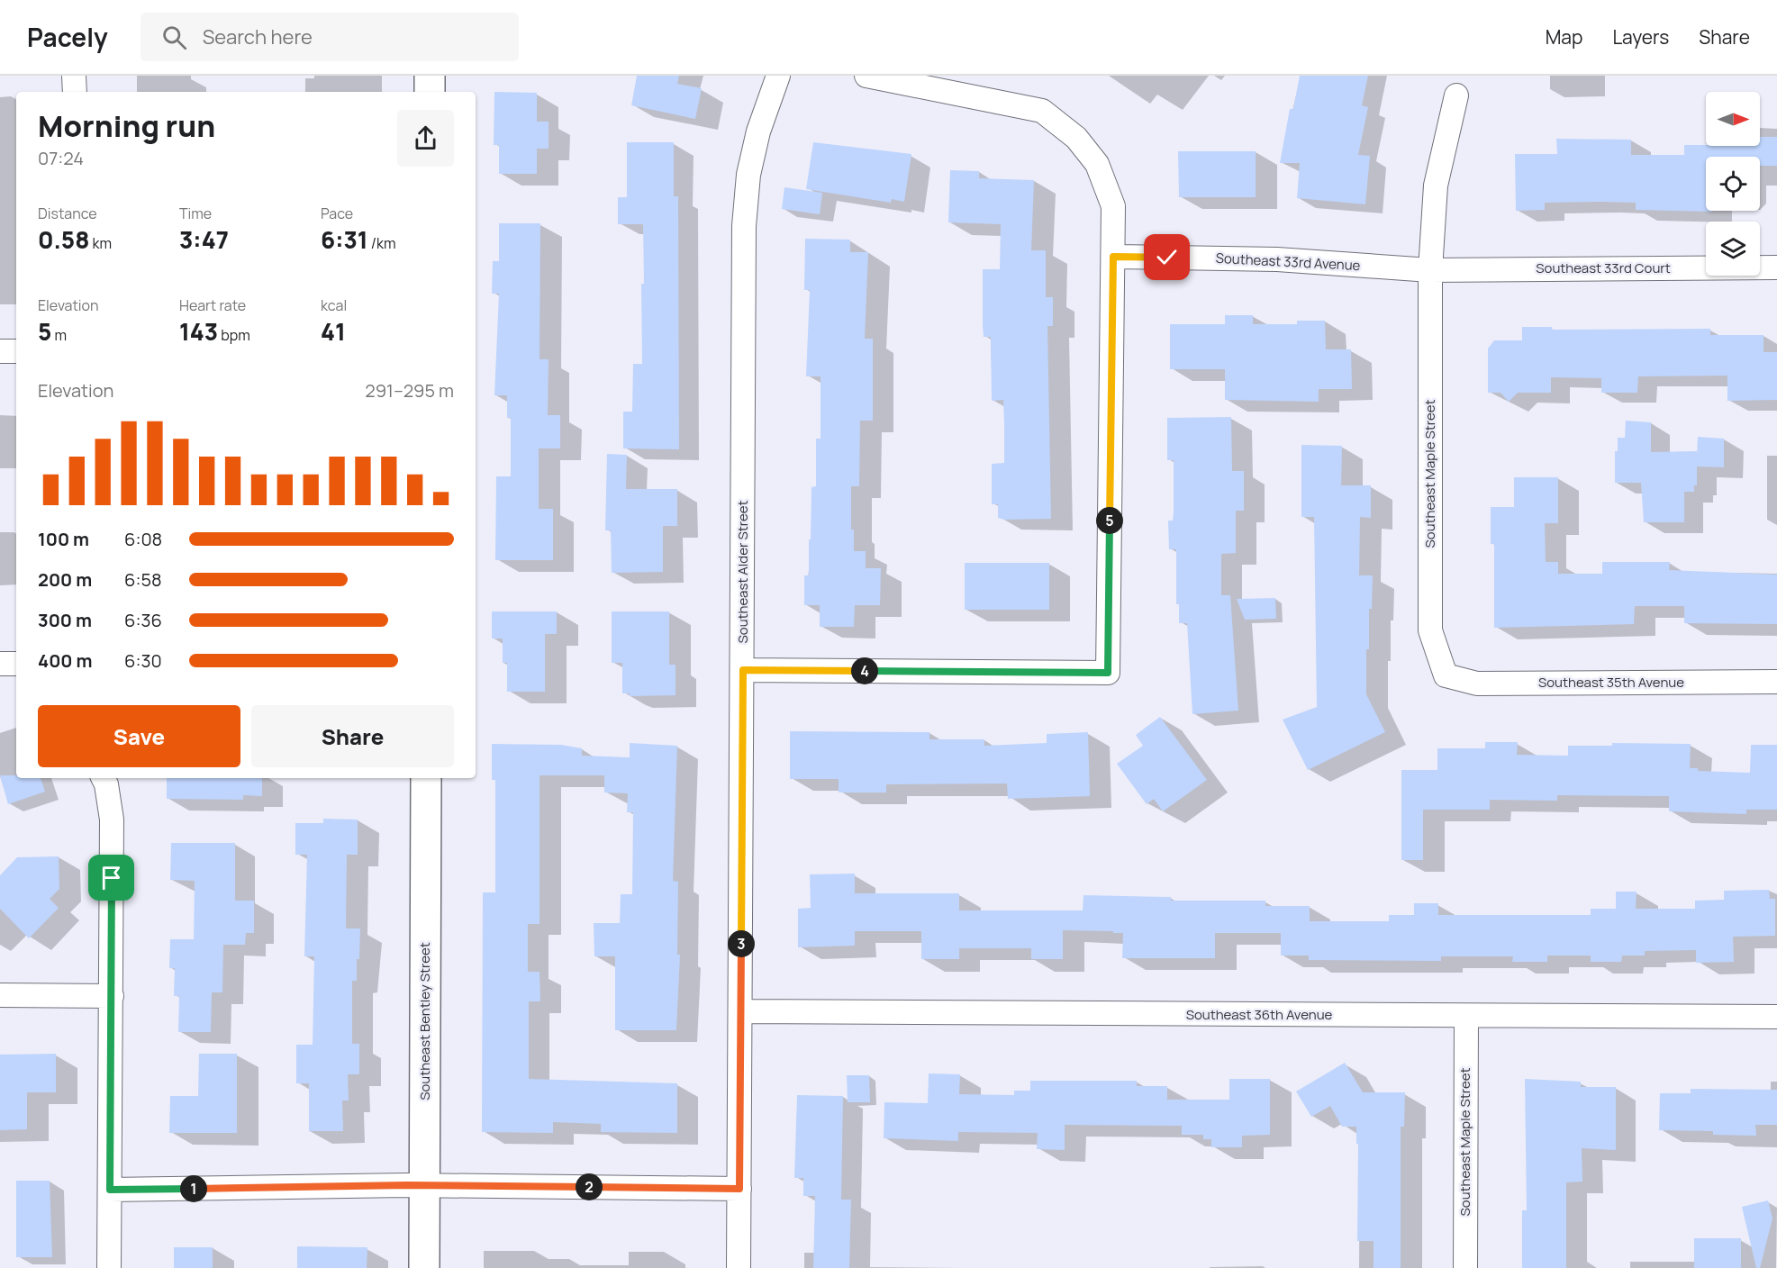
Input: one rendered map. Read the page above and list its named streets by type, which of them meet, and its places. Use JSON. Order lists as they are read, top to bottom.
{
  "streets": {
    "street": [
      "Southeast 33rd Avenue",
      "Southeast 33rd Court",
      "Southeast Maple Street",
      "Southeast Alder Street",
      "Southeast 35th Avenue",
      "Southeast 36th Avenue",
      "Southeast Bentley Street"
    ]
  },
  "crossings": [
    ["Southeast 33rd Avenue", "Southeast 33rd Court"],
    ["Southeast 33rd Avenue", "Southeast Maple Street"],
    ["Southeast 33rd Court", "Southeast Maple Street"],
    ["Southeast Maple Street", "Southeast 35th Avenue"],
    ["Southeast Maple Street", "Southeast 36th Avenue"],
    ["Southeast Alder Street", "Southeast 36th Avenue"]
  ],
  "north": "right",
  "page": {
    "header": "Pacely",
    "search": "Search here",
    "nav": ["Map", "Layers", "Share"],
    "heading": ["Morning run", "07:24"],
    "stats": [
      ["Distance", "0.58 km"],
      ["Time", "3:47"],
      ["Pace", "6:31 /km"],
      ["Elevation", "5 m"],
      ["Heart rate", "143 bpm"],
      ["kcal", "41"]
    ],
    "chart": ["Elevation", "291–295 m"],
    "pins": [
      "5",
      "4",
      "3",
      "2",
      "1"
    ],
    "list": [
      {
        "name": "100 m",
        "note": "6:08"
      },
      {
        "name": "200 m",
        "note": "6:58"
      },
      {
        "name": "300 m",
        "note": "6:36"
      },
      {
        "name": "400 m",
        "note": "6:30"
      }
    ],
    "buttons": ["Save", "Share"]
  }
}
